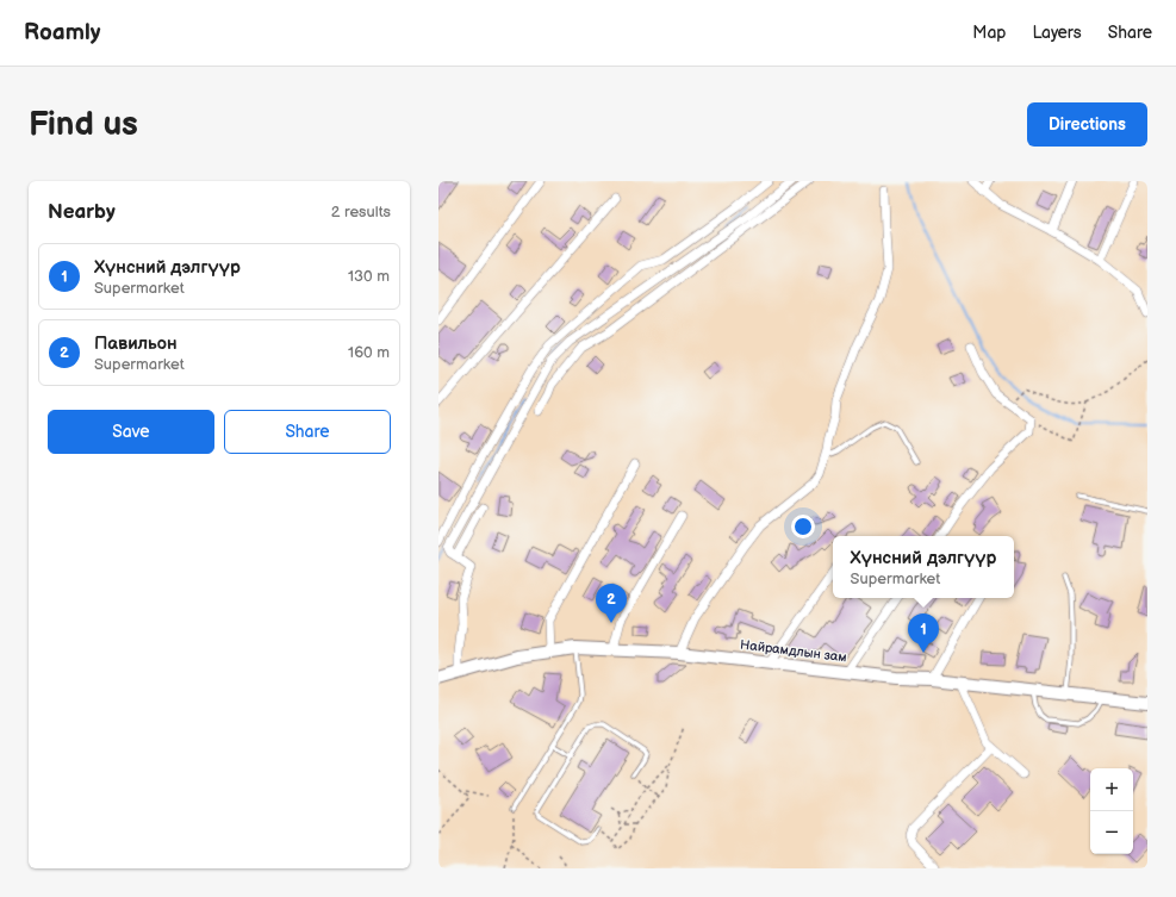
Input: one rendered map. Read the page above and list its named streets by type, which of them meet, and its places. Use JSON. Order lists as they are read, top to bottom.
{
  "streets": {
    "main road": ["Найрамдлын зам"]
  },
  "page": {
    "header": "Roamly",
    "nav": ["Map", "Layers", "Share"],
    "buttons": [
      "Directions",
      ["Save", "Share"]
    ],
    "title": "Find us",
    "heading": ["Nearby", "2 results"],
    "list": [
      {
        "mark": "1",
        "name": "Хүнсний дэлгүүр",
        "note": "Supermarket",
        "value": "130 m"
      },
      {
        "mark": "2",
        "name": "Павильон",
        "note": "Supermarket",
        "value": "160 m"
      }
    ],
    "popup": ["Хүнсний дэлгүүр", "Supermarket"],
    "pins": ["2", "1"],
    "map_buttons": ["+", "−"]
  }
}
